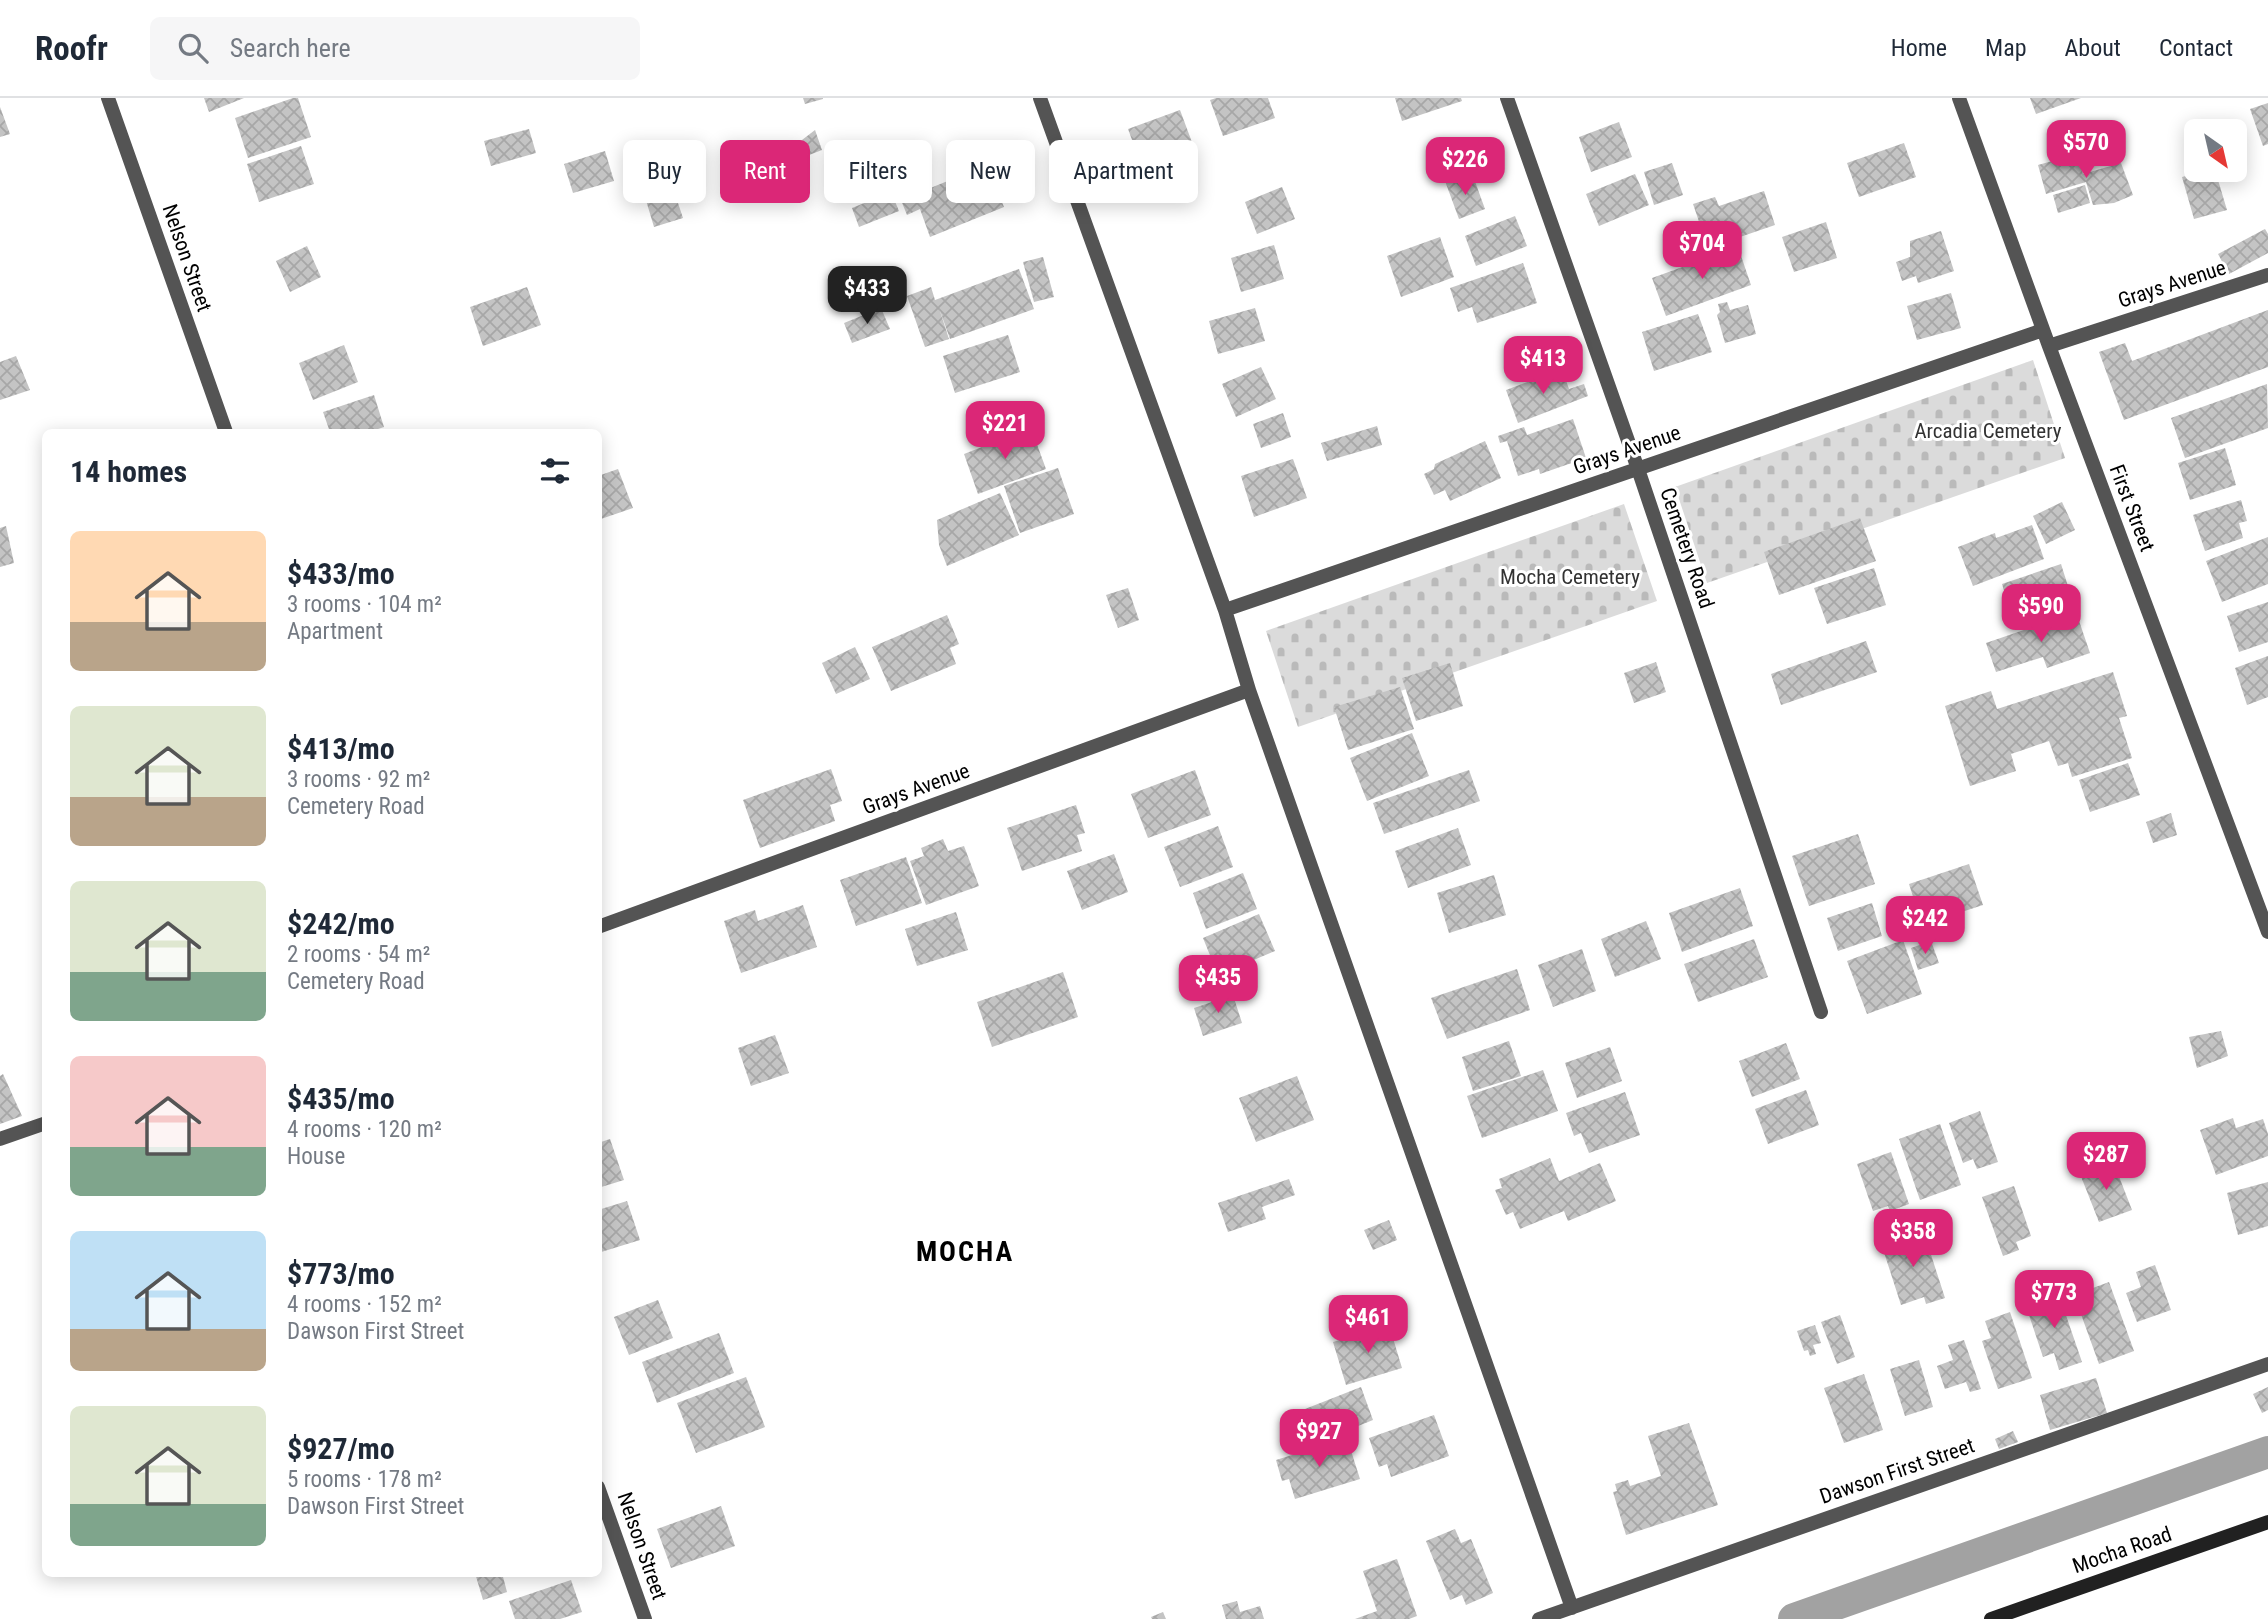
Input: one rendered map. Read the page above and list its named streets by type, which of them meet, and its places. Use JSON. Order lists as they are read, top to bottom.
{
  "streets": {
    "street": [
      "Nelson Street",
      "Grays Avenue",
      "First Street",
      "Cemetery Road",
      "Dawson First Street",
      "Mocha Road"
    ]
  },
  "crossings": [
    ["Grays Avenue", "First Street"],
    ["Grays Avenue", "Cemetery Road"]
  ],
  "districts": ["MOCHA"],
  "parks": ["Arcadia Cemetery", "Mocha Cemetery"],
  "north": "bottom right",
  "page": {
    "header": "Roofr",
    "search": "Search here",
    "nav": [
      "Home",
      "Map",
      "About",
      "Contact"
    ],
    "price": [
      "$570",
      "$226",
      "$704",
      "$433",
      "$413",
      "$221",
      "$590",
      "$242",
      "$435",
      "$287",
      "$358",
      "$773",
      "$461",
      "$927"
    ],
    "chip": [
      "Buy",
      "Rent",
      "Filters",
      "New",
      "Apartment"
    ],
    "heading": "14 homes",
    "list": [
      {
        "name": "$433/mo",
        "note": "3 rooms · 104 m² · Apartment"
      },
      {
        "name": "$413/mo",
        "note": "3 rooms · 92 m² · Cemetery Road"
      },
      {
        "name": "$242/mo",
        "note": "2 rooms · 54 m² · Cemetery Road"
      },
      {
        "name": "$435/mo",
        "note": "4 rooms · 120 m² · House"
      },
      {
        "name": "$773/mo",
        "note": "4 rooms · 152 m² · Dawson First Street"
      },
      {
        "name": "$927/mo",
        "note": "5 rooms · 178 m² · Dawson First Street"
      }
    ]
  }
}
